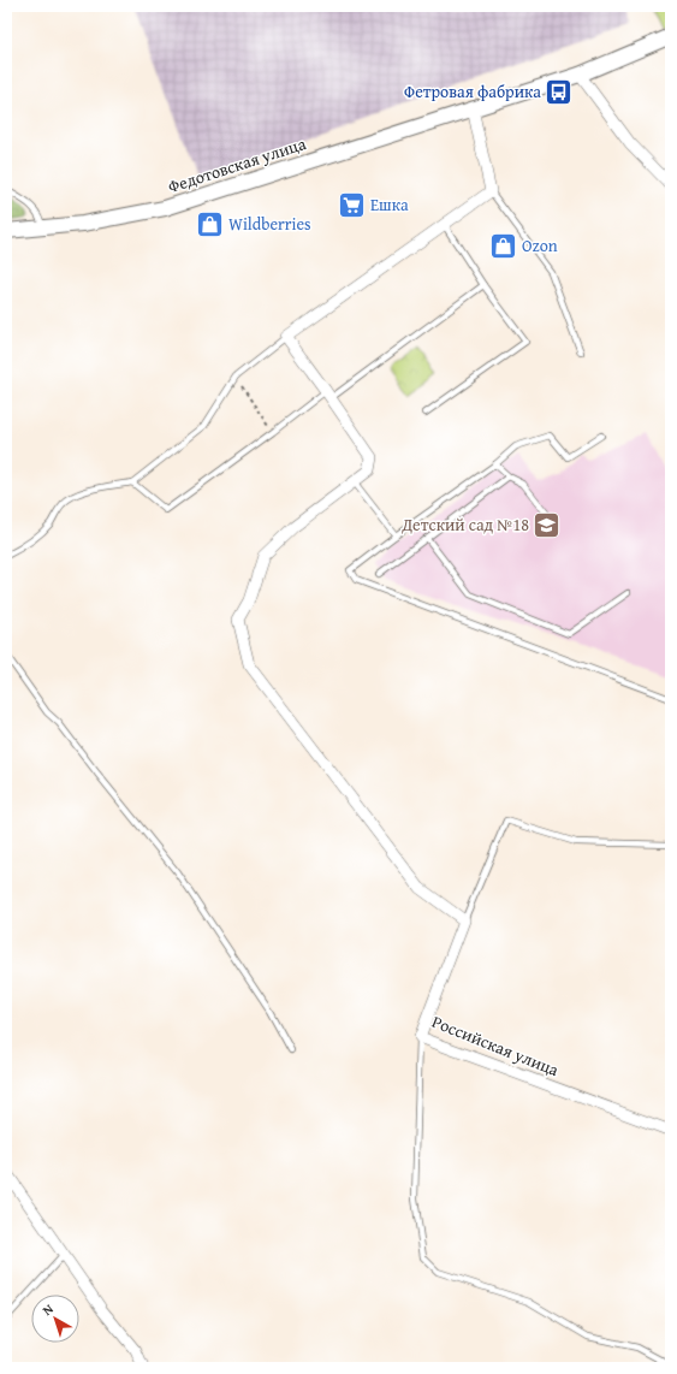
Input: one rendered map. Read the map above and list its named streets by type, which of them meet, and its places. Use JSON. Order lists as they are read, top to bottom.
{
  "streets": {
    "street": ["Федотовская улица", "Российская улица"]
  },
  "places": {
    "bus stop": ["Фетровая фабрика"],
    "supermarket": ["Ешка"],
    "shop": ["Wildberries", "Ozon"],
    "school or university": ["Детский сад №18"]
  },
  "north": "top left"
}
